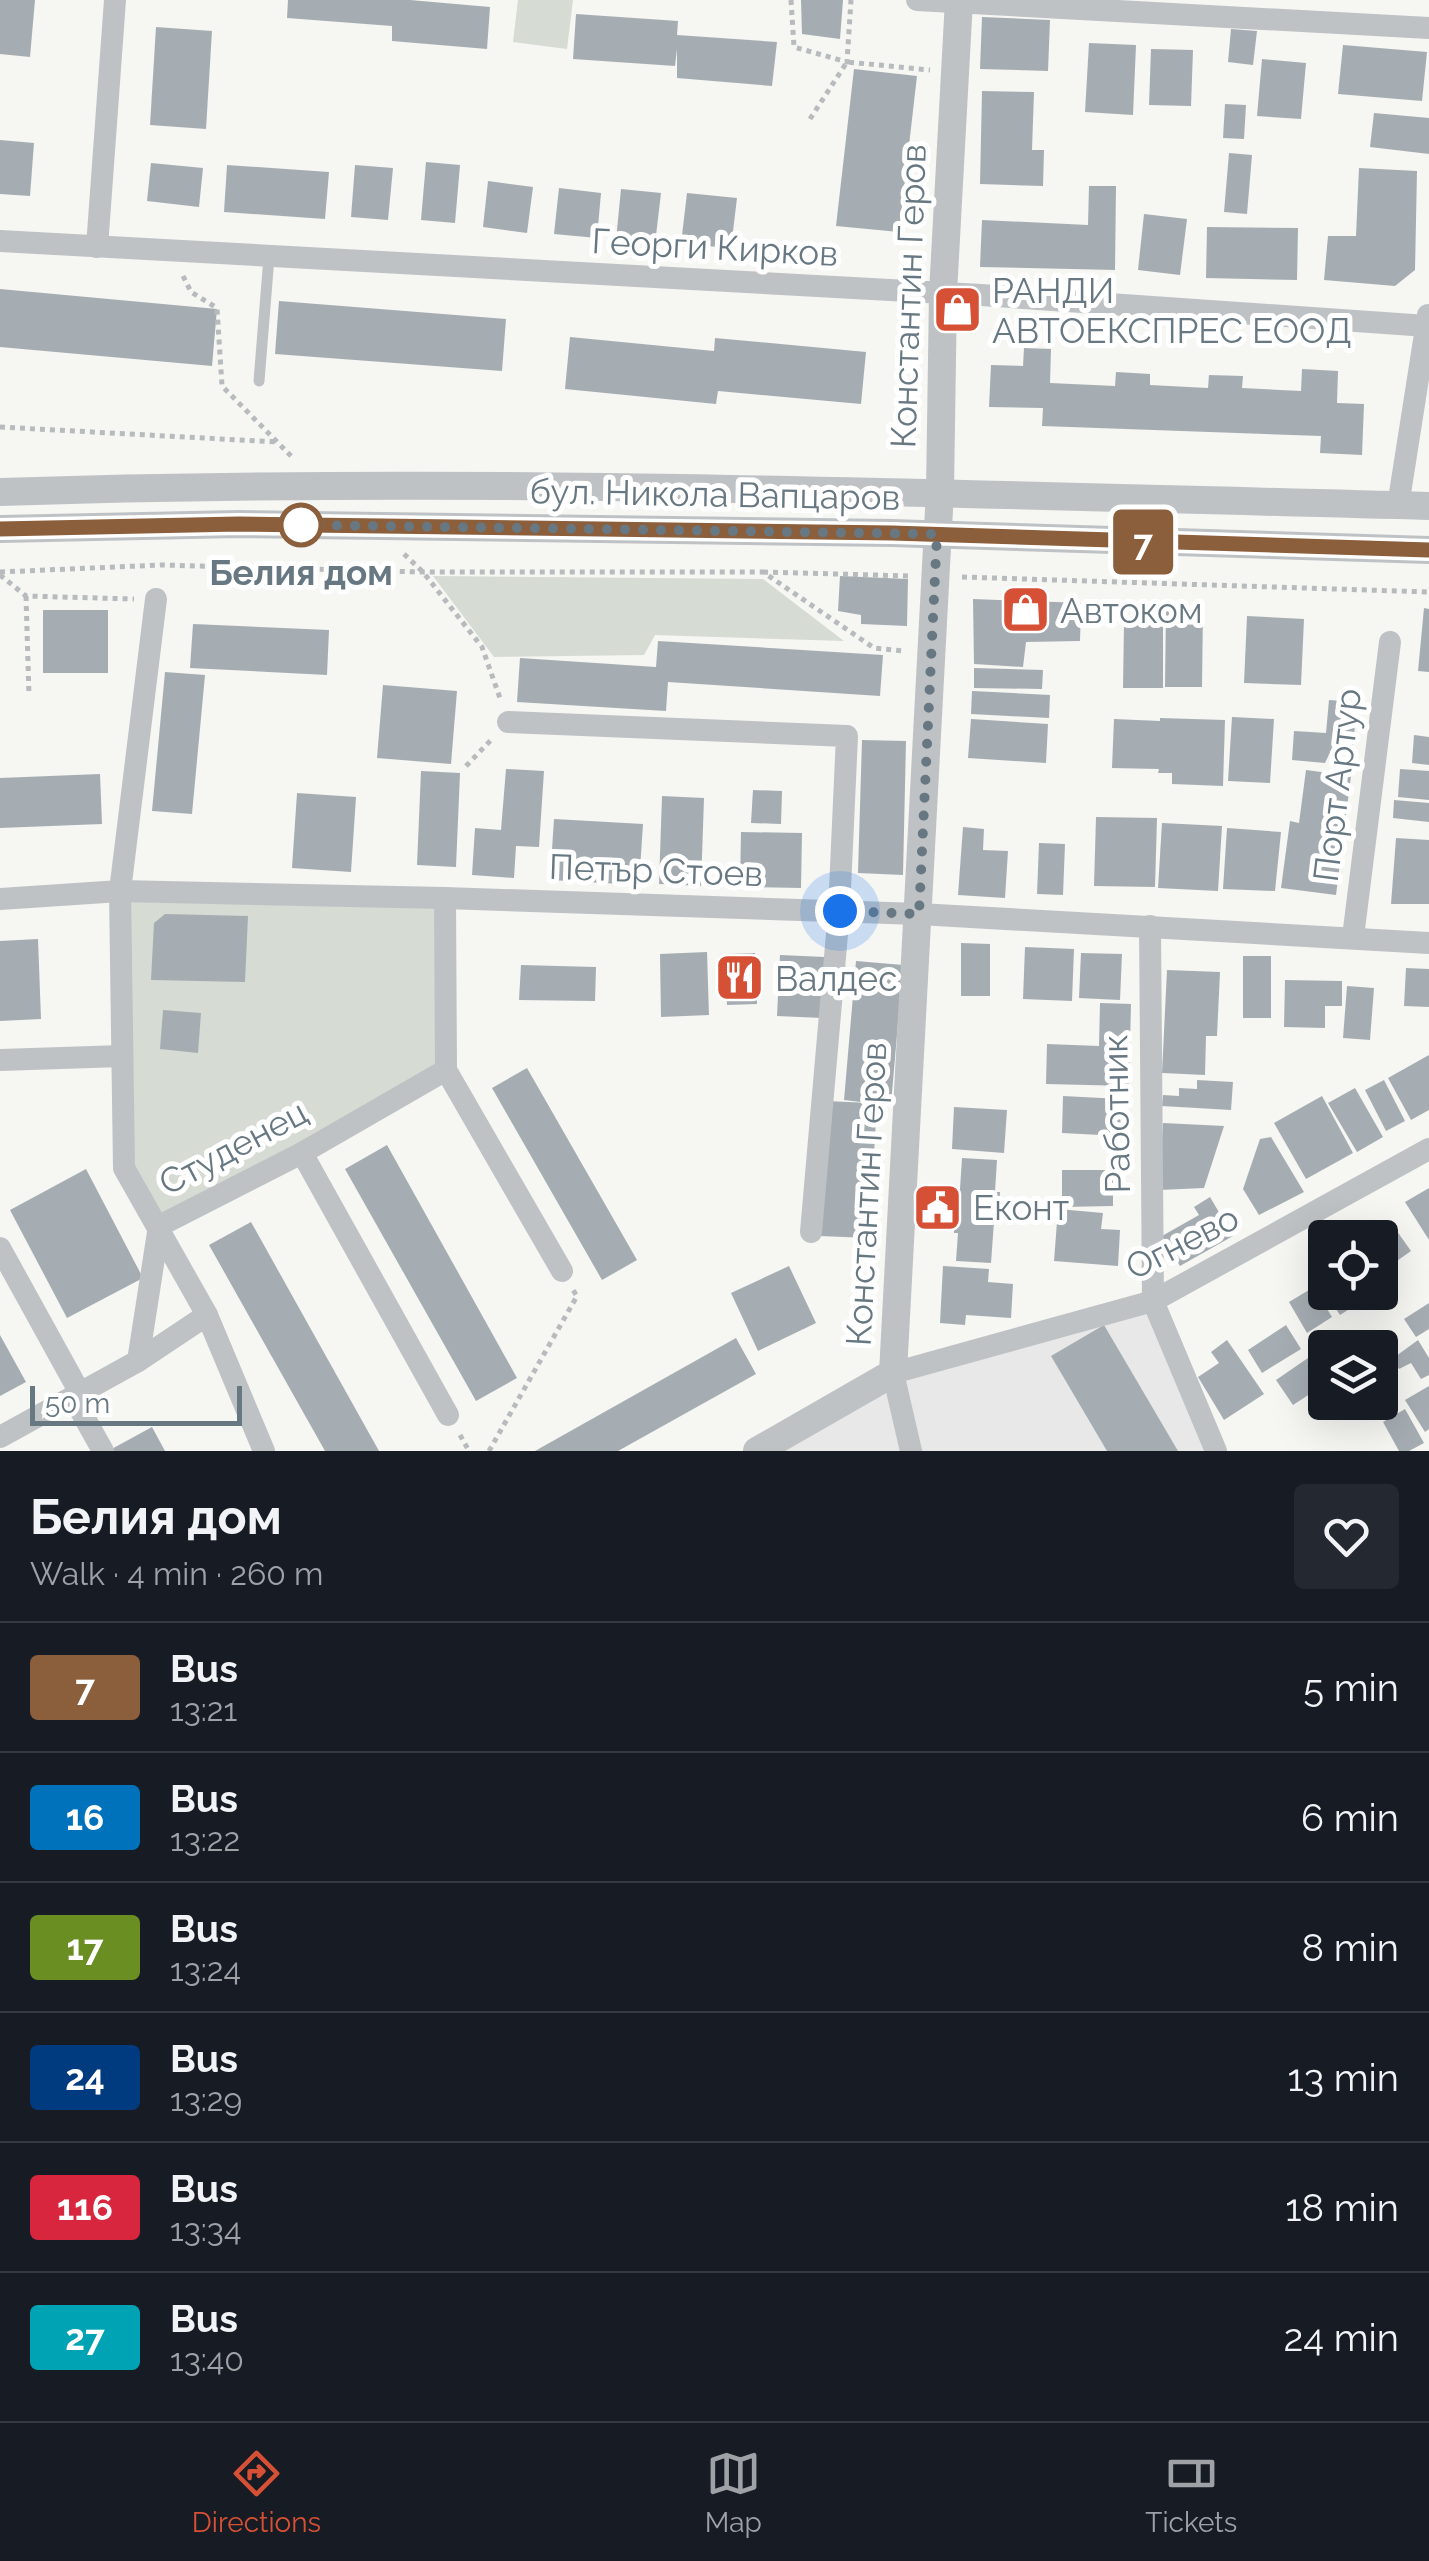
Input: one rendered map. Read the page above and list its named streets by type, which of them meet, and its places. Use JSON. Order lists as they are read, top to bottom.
{
  "streets": {
    "street": [
      "Георги Кирков",
      "Константин Геров",
      "бул. Никола Вапцаров",
      "Порт Артур",
      "Петър Стоев",
      "Работник",
      "Студенец",
      "Огнево"
    ]
  },
  "crossings": [
    ["Георги Кирков", "Константин Геров"],
    ["Константин Геров", "бул. Никола Вапцаров"],
    ["Константин Геров", "Петър Стоев"],
    ["Константин Геров", "Огнево"],
    ["Порт Артур", "Петър Стоев"],
    ["Петър Стоев", "Работник"],
    ["Работник", "Огнево"]
  ],
  "places": {
    "shop": ["РАНДИ АВТОЕКСПРЕС ЕООД", "Автоком"],
    "other": ["Белия дом"],
    "restaurant": ["Валдес"],
    "public building": ["Еконт"]
  },
  "lines": ["bus line 7"],
  "scale_bar": "50 m",
  "page": {
    "on_map": "7",
    "scale": "50 m",
    "heading": ["Белия дом", "Walk · 4 min · 260 m"],
    "list": [
      {
        "mark": "7",
        "name": "Bus",
        "note": "13:21",
        "value": "5 min"
      },
      {
        "mark": "16",
        "name": "Bus",
        "note": "13:22",
        "value": "6 min"
      },
      {
        "mark": "17",
        "name": "Bus",
        "note": "13:24",
        "value": "8 min"
      },
      {
        "mark": "24",
        "name": "Bus",
        "note": "13:29",
        "value": "13 min"
      },
      {
        "mark": "116",
        "name": "Bus",
        "note": "13:34",
        "value": "18 min"
      },
      {
        "mark": "27",
        "name": "Bus",
        "note": "13:40",
        "value": "24 min"
      }
    ],
    "tabs": ["Directions", "Map", "Tickets"]
  }
}
